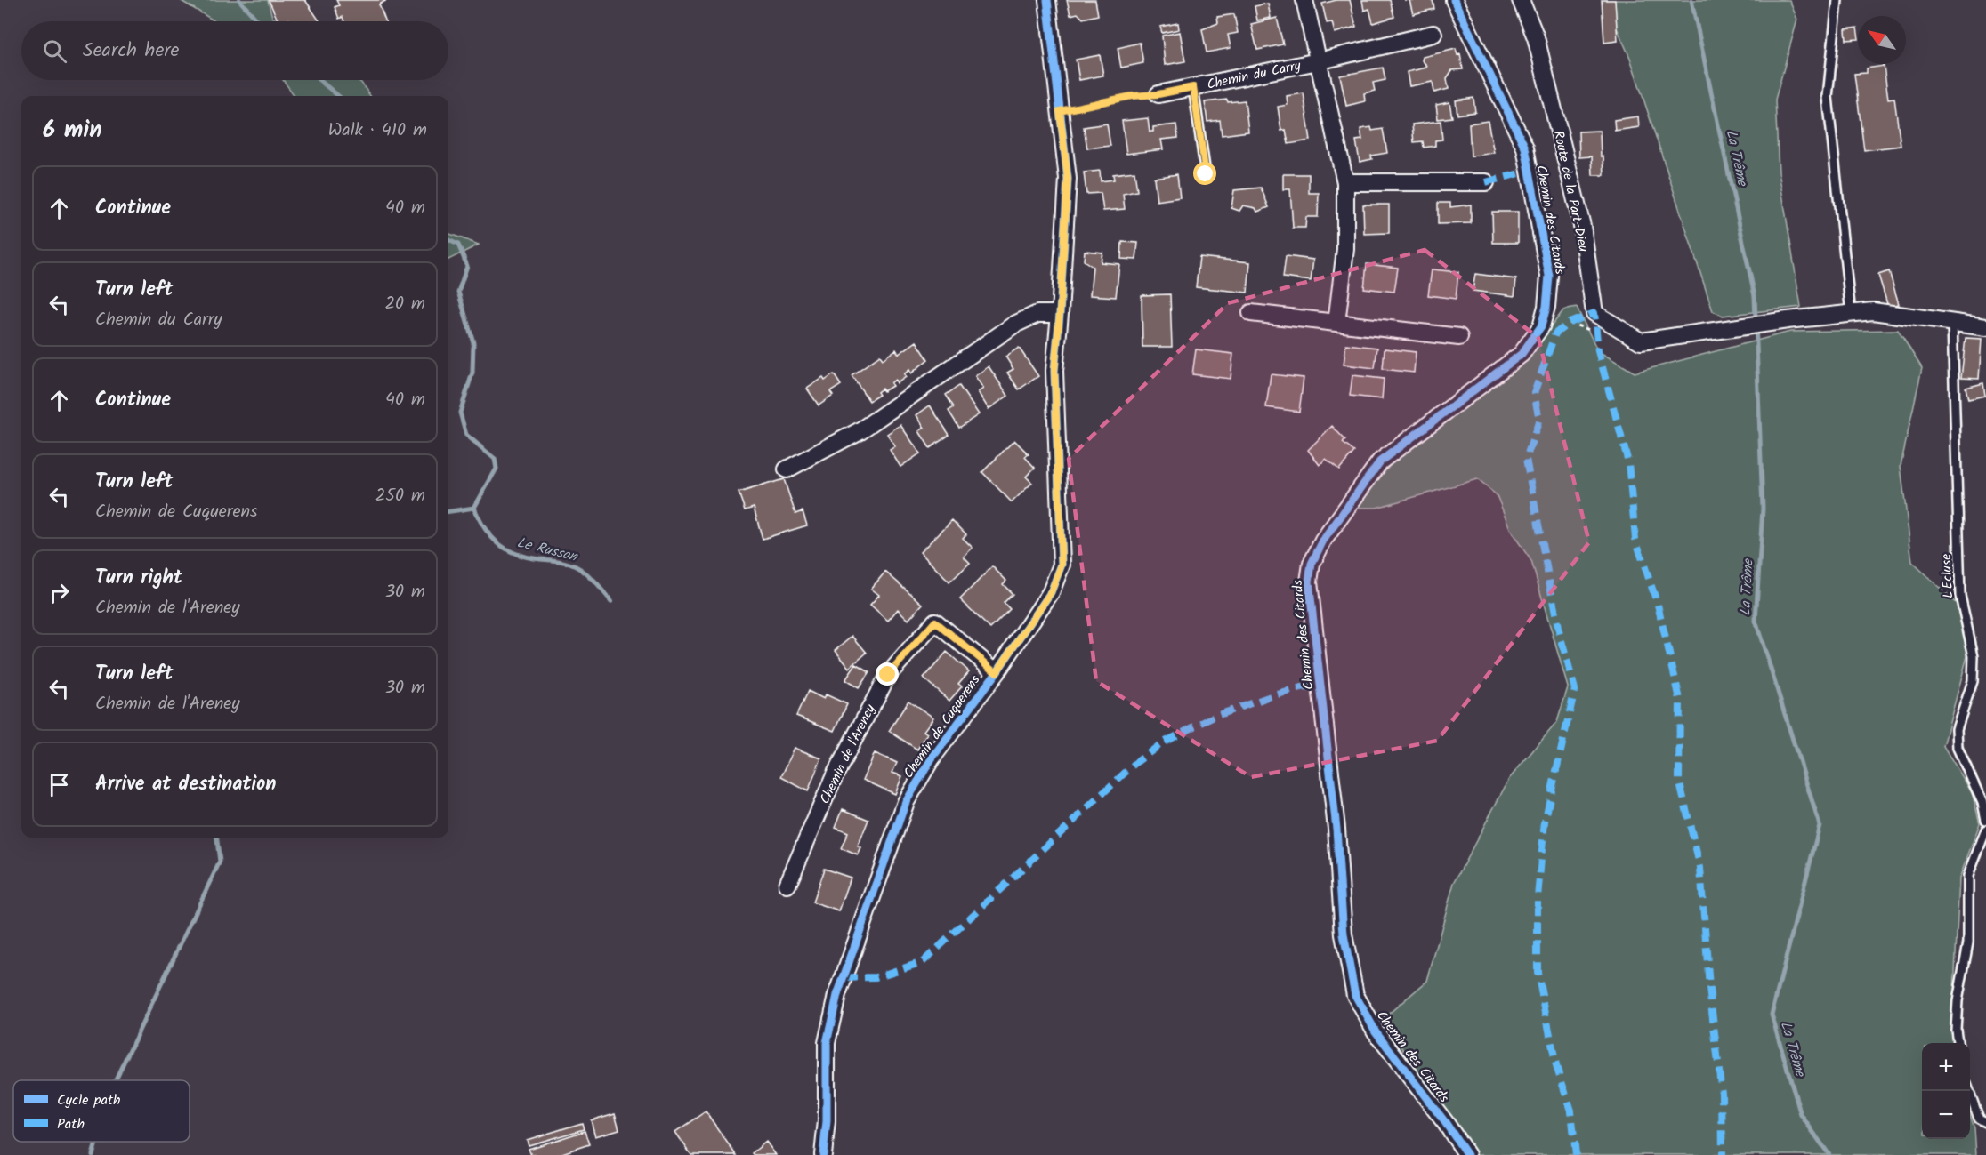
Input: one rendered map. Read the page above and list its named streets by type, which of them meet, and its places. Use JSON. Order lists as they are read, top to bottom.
{
  "streets": {
    "street": [
      "Chemin du Carry",
      "Route de la Part-Dieu",
      "Chemin des Citards",
      "Chemin de Cuquerens",
      "Chemin de l'Areney"
    ],
    "lane": ["L'Ecluse"]
  },
  "crossings": [
    ["Route de la Part-Dieu", "L'Ecluse"],
    ["Chemin de Cuquerens", "Chemin de l'Areney"]
  ],
  "water": ["La Trême", "Le Russon"],
  "legend": ["Cycle path", "Path"],
  "north": "top left",
  "page": {
    "search": "Search here",
    "heading": ["6 min", "Walk · 410 m"],
    "list": [
      ["Continue", "40 m"],
      ["Turn left", "Chemin du Carry", "20 m"],
      ["Continue", "40 m"],
      ["Turn left", "Chemin de Cuquerens", "250 m"],
      ["Turn right", "Chemin de l'Areney", "30 m"],
      ["Turn left", "Chemin de l'Areney", "30 m"],
      "Arrive at destination"
    ],
    "map_buttons": ["+", "−"]
  }
}
